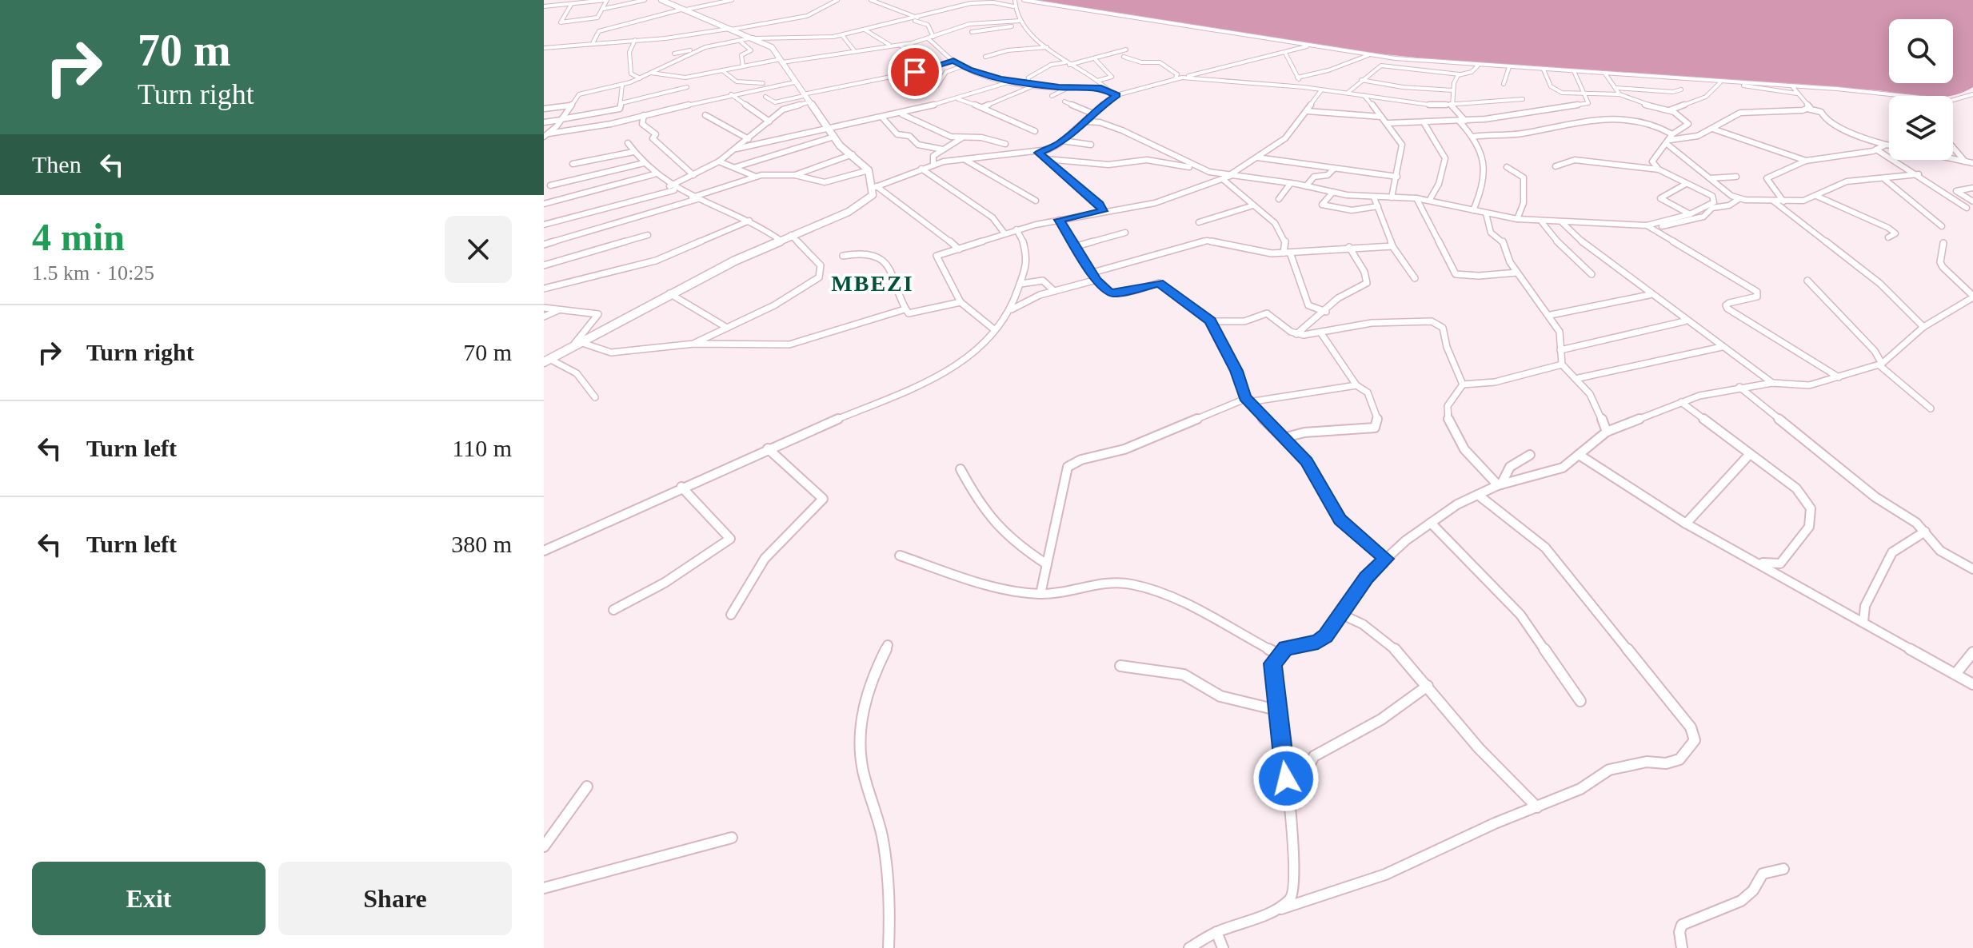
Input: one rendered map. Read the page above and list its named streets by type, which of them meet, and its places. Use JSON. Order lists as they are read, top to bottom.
{
  "districts": ["MBEZI"],
  "page": {
    "turn": ["70 m", "Turn right"],
    "then": "Then",
    "heading": ["4 min", "1.5 km · 10:25"],
    "list": [
      {
        "name": "Turn right",
        "value": "70 m"
      },
      {
        "name": "Turn left",
        "value": "110 m"
      },
      {
        "name": "Turn left",
        "value": "380 m"
      }
    ],
    "buttons": ["Exit", "Share"]
  }
}
